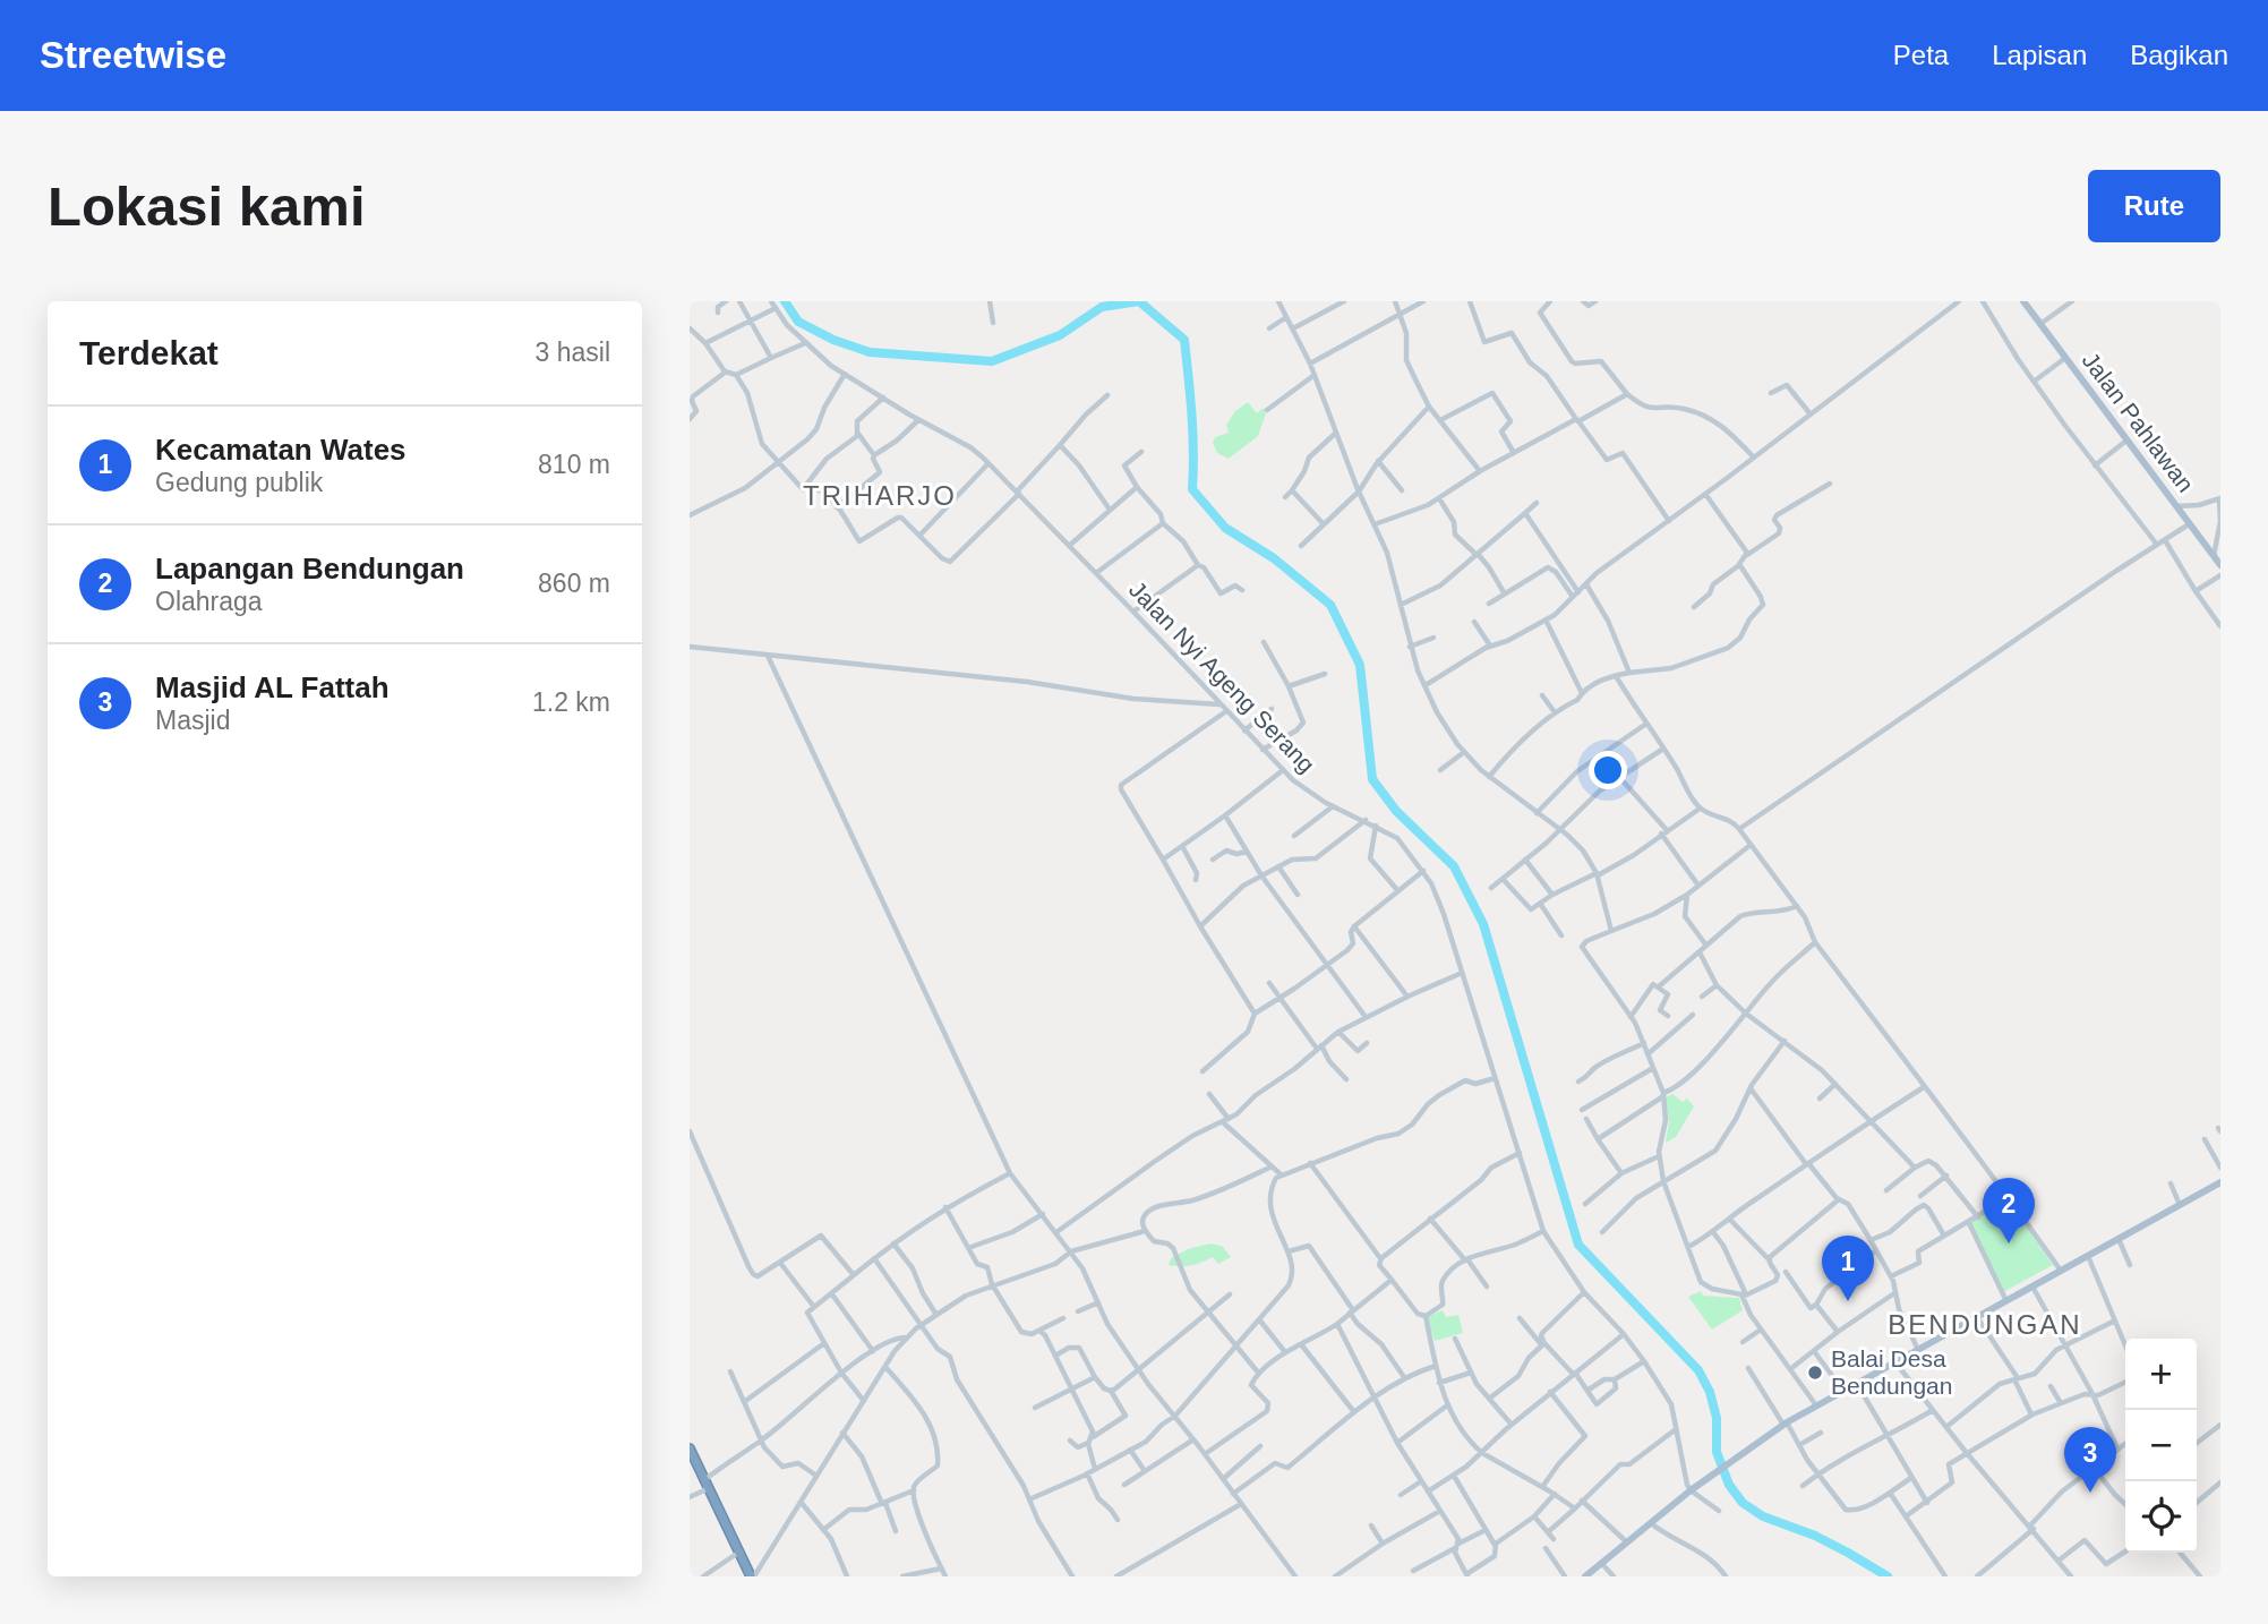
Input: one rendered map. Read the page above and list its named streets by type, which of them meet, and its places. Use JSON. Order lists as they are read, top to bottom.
{
  "streets": {
    "main road": ["Jalan Pahlawan"],
    "street": ["Jalan Nyi Ageng Serang"]
  },
  "districts": ["TRIHARJO", "BENDUNGAN"],
  "places": ["Balai Desa Bendungan"],
  "page": {
    "header": "Streetwise",
    "nav": ["Peta", "Lapisan", "Bagikan"],
    "buttons": "Rute",
    "title": "Lokasi kami",
    "heading": ["Terdekat", "3 hasil"],
    "list": [
      {
        "mark": "1",
        "name": "Kecamatan Wates",
        "note": "Gedung publik",
        "value": "810 m"
      },
      {
        "mark": "2",
        "name": "Lapangan Bendungan",
        "note": "Olahraga",
        "value": "860 m"
      },
      {
        "mark": "3",
        "name": "Masjid AL Fattah",
        "note": "Masjid",
        "value": "1.2 km"
      }
    ],
    "pins": ["2", "1", "3"],
    "map_buttons": ["+", "−"]
  }
}
